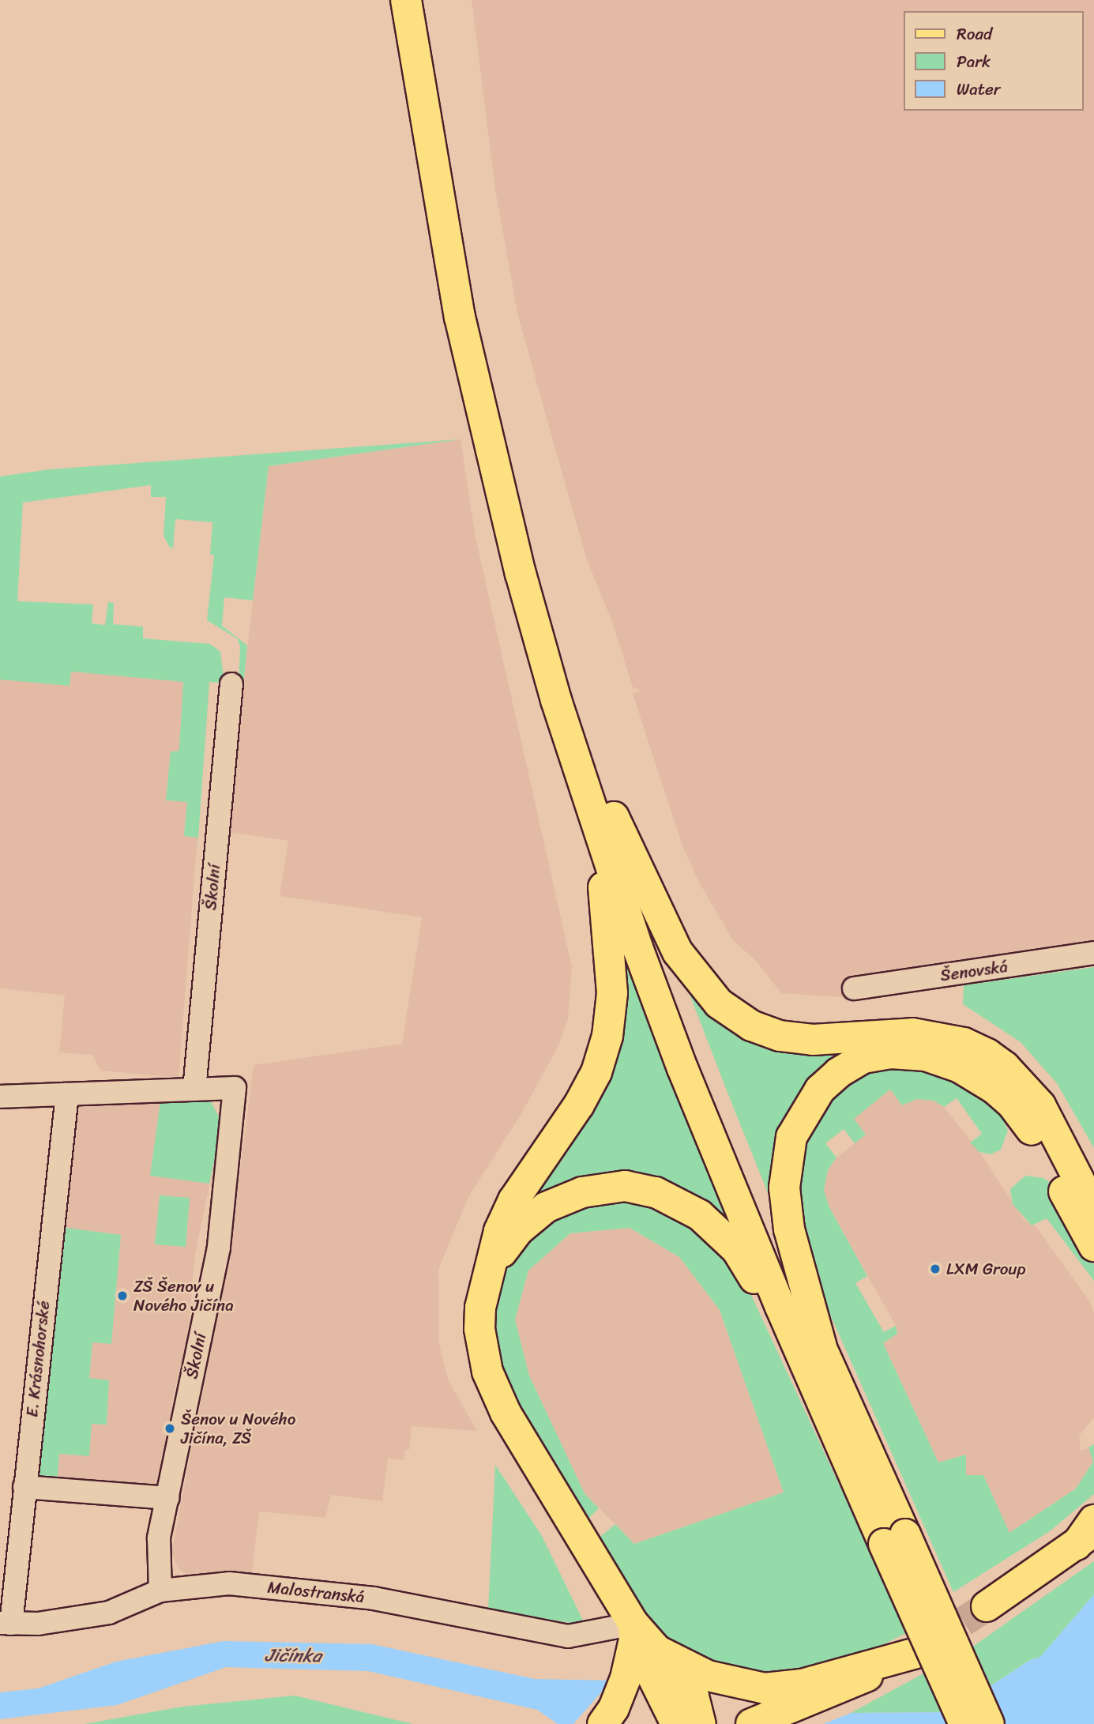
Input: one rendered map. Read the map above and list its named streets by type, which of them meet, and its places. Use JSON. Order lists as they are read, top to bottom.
{
  "streets": {
    "street": [
      "Školní",
      "Šenovská",
      "E. Krásnohorské",
      "Malostranská"
    ]
  },
  "crossings": [
    ["Školní", "Malostranská"],
    ["E. Krásnohorské", "Malostranská"]
  ],
  "water": ["Jičínka"],
  "places": ["LXM Group", "ZŠ Šenov u Nového Jičína", "Šenov u Nového Jičína, ZŠ"],
  "legend": ["Road", "Park", "Water"]
}
